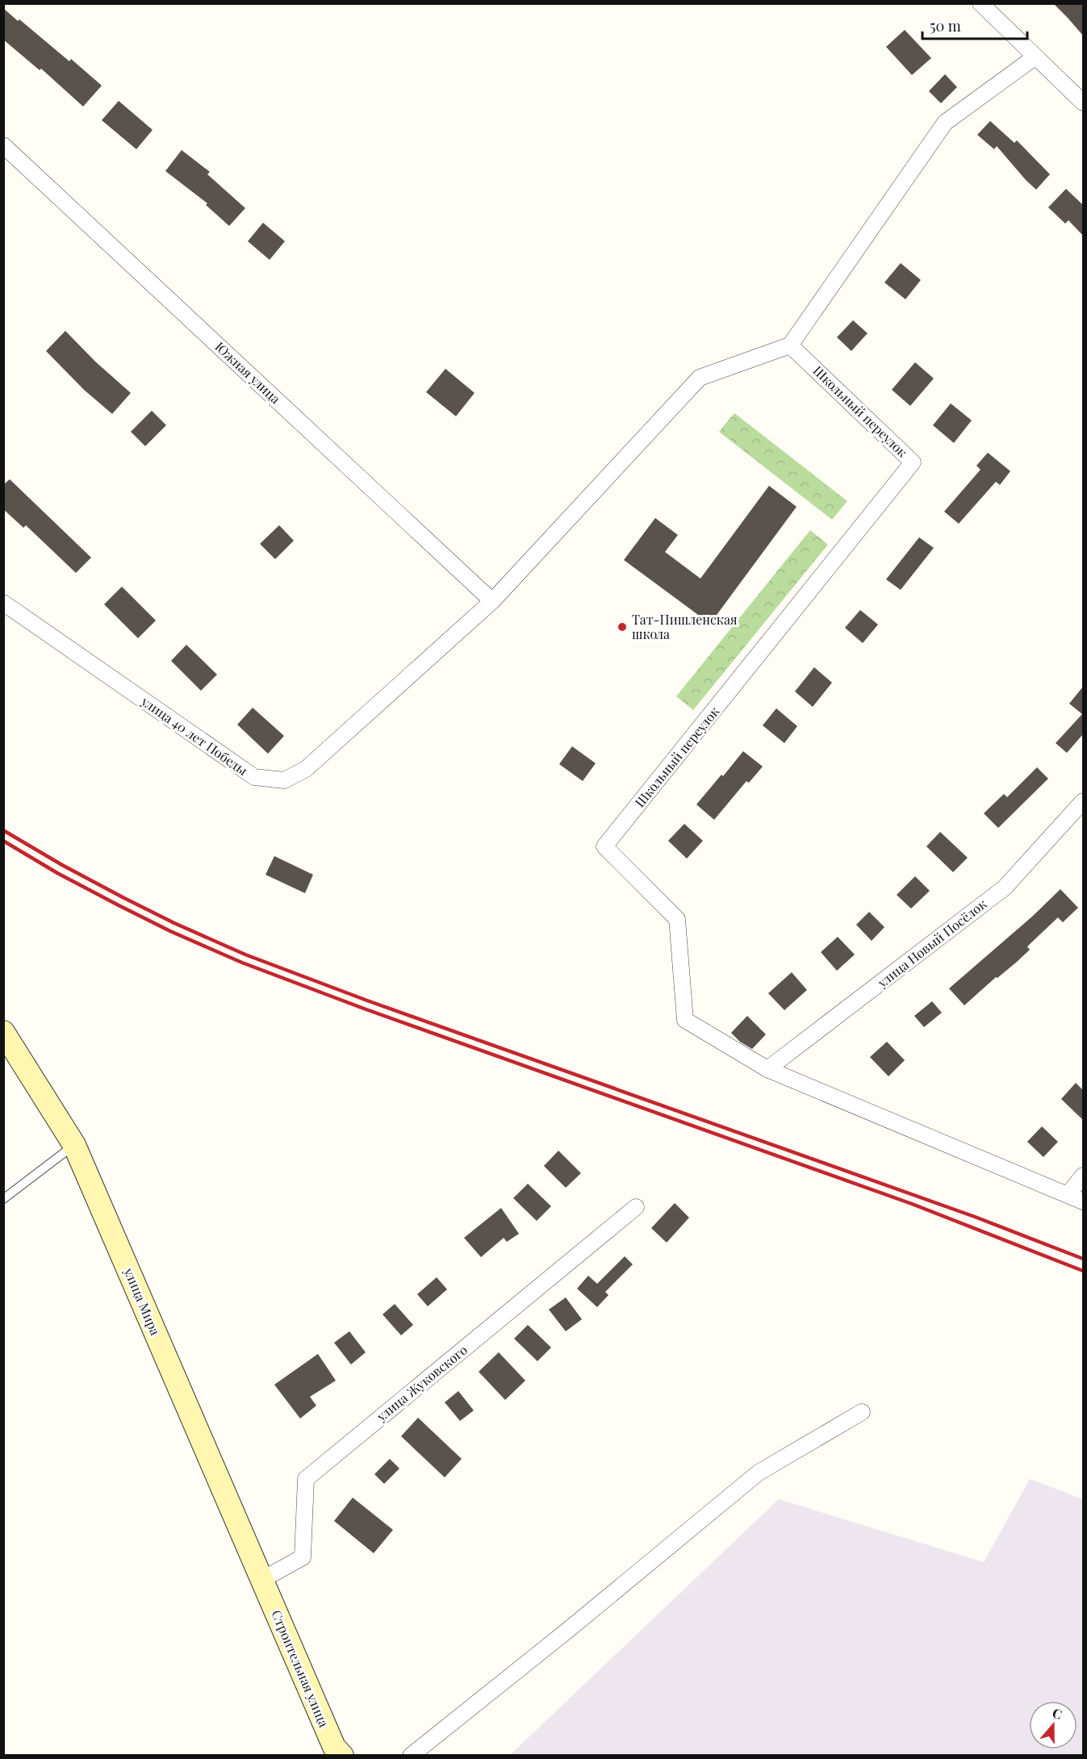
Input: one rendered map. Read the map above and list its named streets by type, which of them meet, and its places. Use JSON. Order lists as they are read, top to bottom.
{
  "streets": {
    "street": [
      "Южная улица",
      "Школьный переулок",
      "улица 40 лет Победы",
      "улица Новый Посёлок",
      "улица Мира",
      "улица Жуковского",
      "Строительная улица"
    ]
  },
  "crossings": [
    ["Южная улица", "улица 40 лет Победы"],
    ["Школьный переулок", "улица 40 лет Победы"],
    ["Школьный переулок", "улица Новый Посёлок"],
    ["улица Мира", "улица Жуковского"],
    ["улица Мира", "Строительная улица"],
    ["улица Жуковского", "Строительная улица"]
  ],
  "places": ["Тат-Пишленская школа"],
  "scale_bar": "50 m",
  "north": "top"
}
